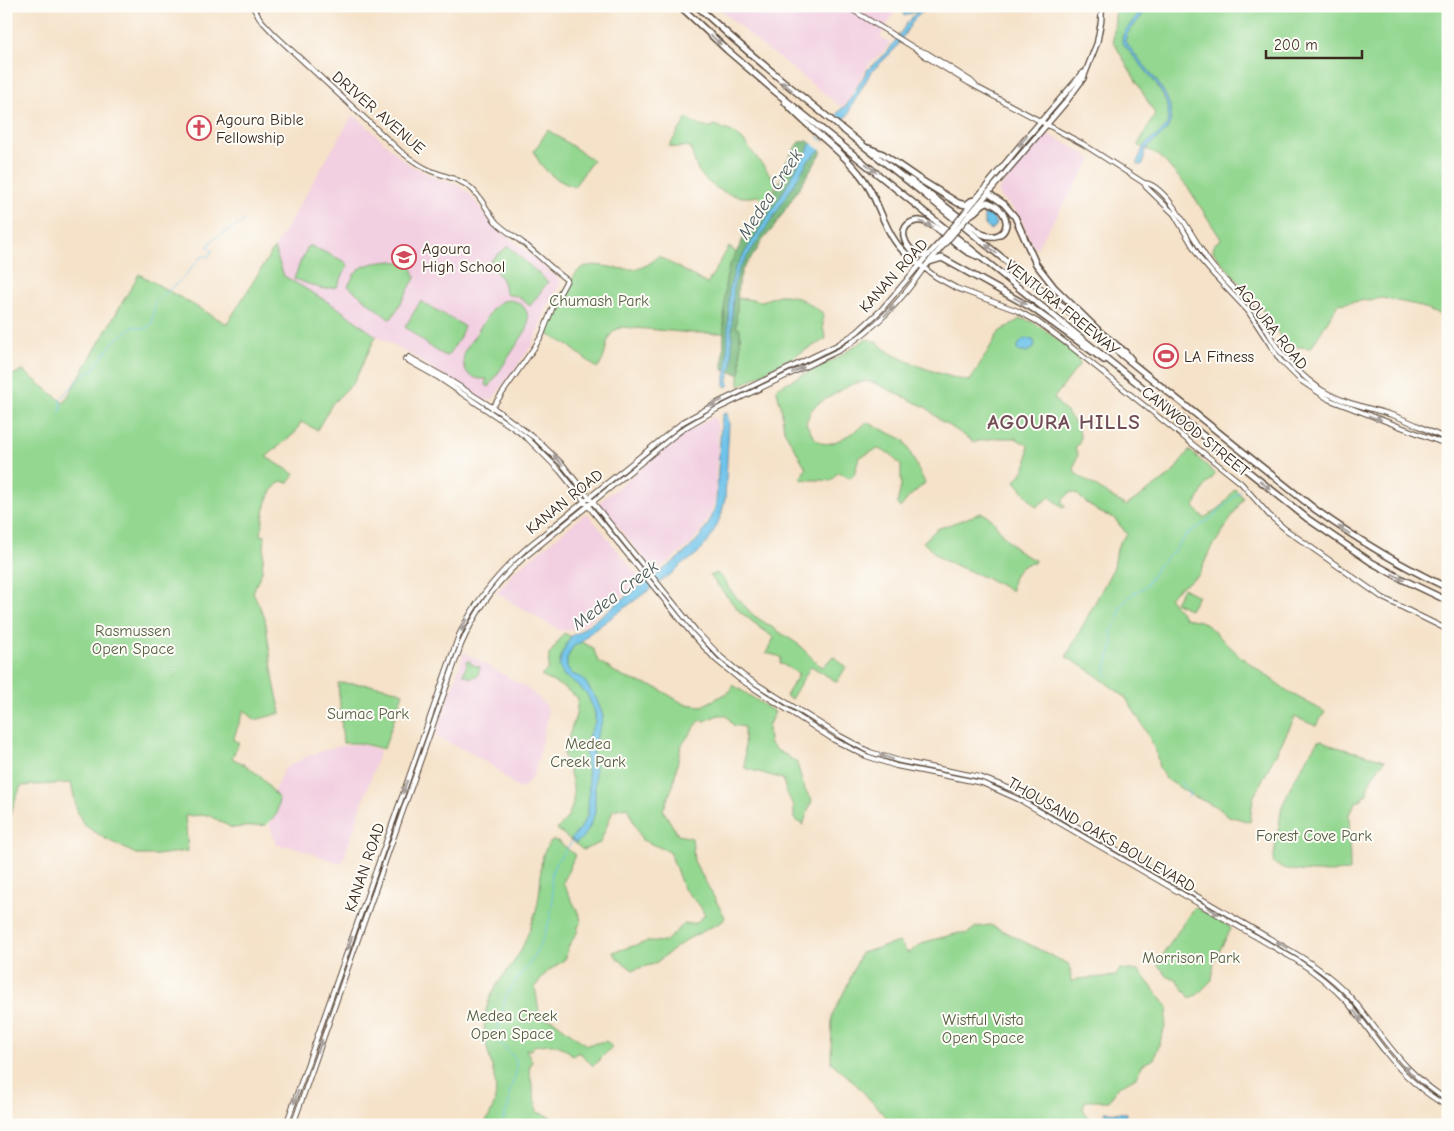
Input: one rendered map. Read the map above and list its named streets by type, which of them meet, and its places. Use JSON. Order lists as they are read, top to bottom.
{
  "streets": {
    "highway": ["VENTURA FREEWAY"],
    "main road": [
      "DRIVER AVENUE",
      "KANAN ROAD",
      "AGOURA ROAD",
      "CANWOOD STREET",
      "THOUSAND OAKS BOULEVARD"
    ]
  },
  "crossings": [
    ["DRIVER AVENUE", "THOUSAND OAKS BOULEVARD"],
    ["KANAN ROAD", "AGOURA ROAD"],
    ["KANAN ROAD", "CANWOOD STREET"],
    ["KANAN ROAD", "THOUSAND OAKS BOULEVARD"]
  ],
  "districts": ["AGOURA HILLS"],
  "water": ["Medea Creek"],
  "parks": [
    "Chumash Park",
    "Rasmussen Open Space",
    "Sumac Park",
    "Medea Creek Park",
    "Forest Cove Park",
    "Morrison Park",
    "Medea Creek Open Space",
    "Wistful Vista Open Space"
  ],
  "places": {
    "church": ["Agoura Bible Fellowship"],
    "school or university": ["Agoura High School"],
    "sports": ["LA Fitness"]
  },
  "scale_bar": "200 m"
}
